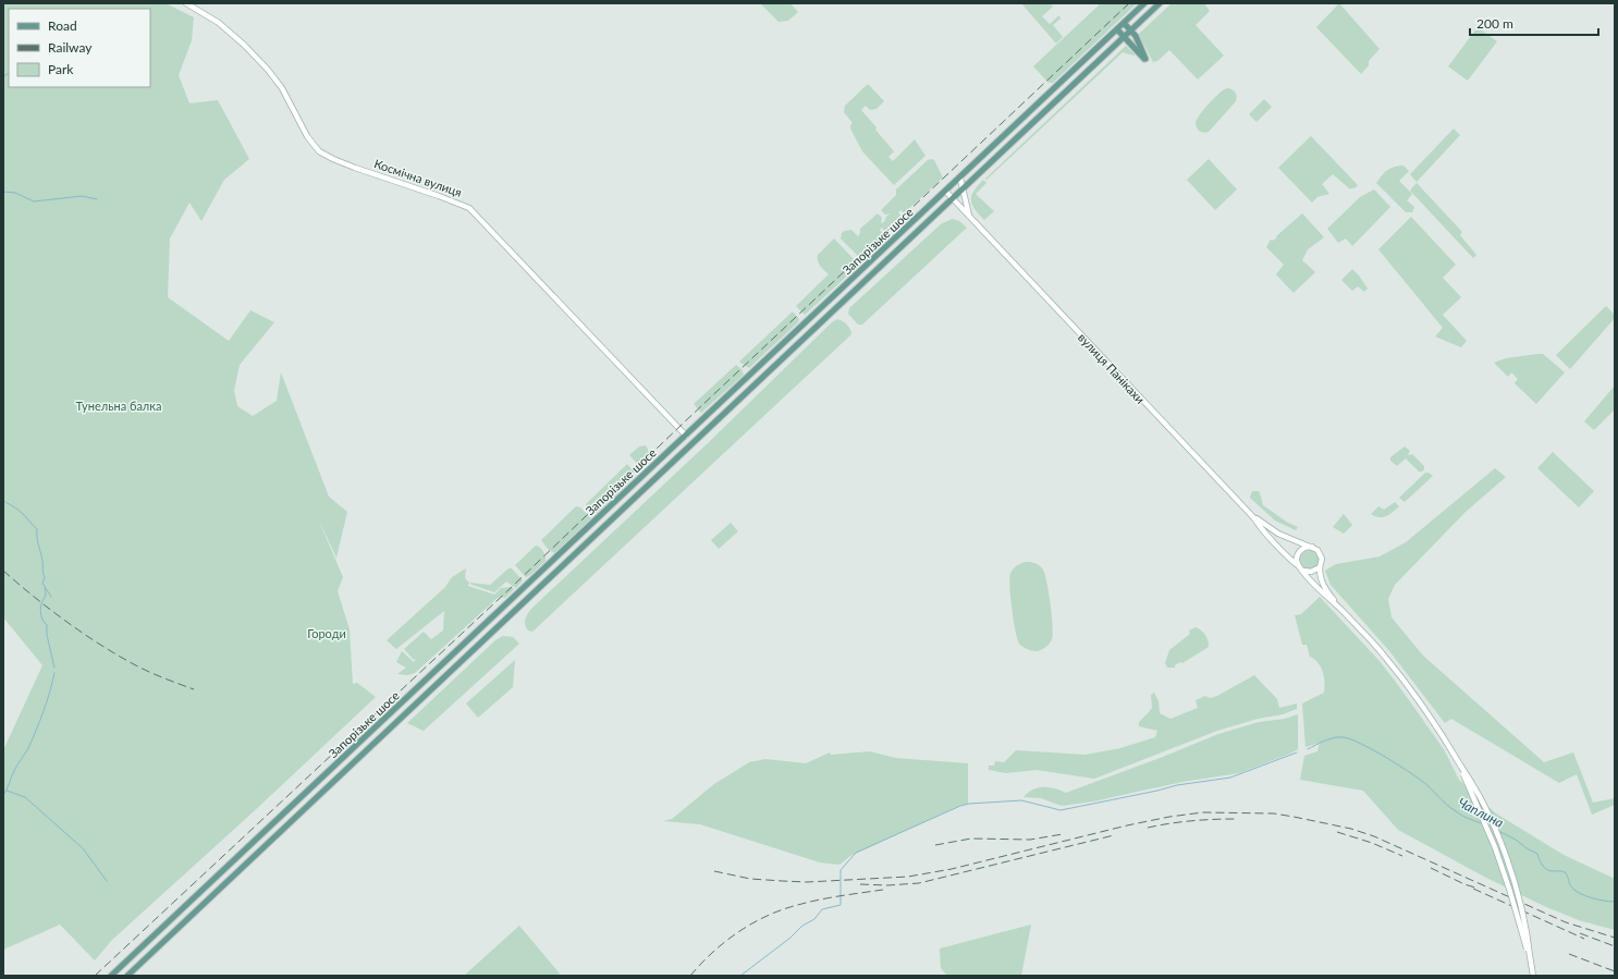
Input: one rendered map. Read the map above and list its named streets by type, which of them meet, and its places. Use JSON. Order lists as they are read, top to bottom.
{
  "streets": {
    "main road": ["Космічна вулиця", "Запорізьке шосе", "вулиця Панікахи"]
  },
  "crossings": [
    ["Космічна вулиця", "Запорізьке шосе"],
    ["Запорізьке шосе", "вулиця Панікахи"]
  ],
  "water": ["Чаплина"],
  "parks": ["Тунельна балка", "Городи"],
  "legend": ["Road", "Railway", "Park"],
  "scale_bar": "200 m"
}
